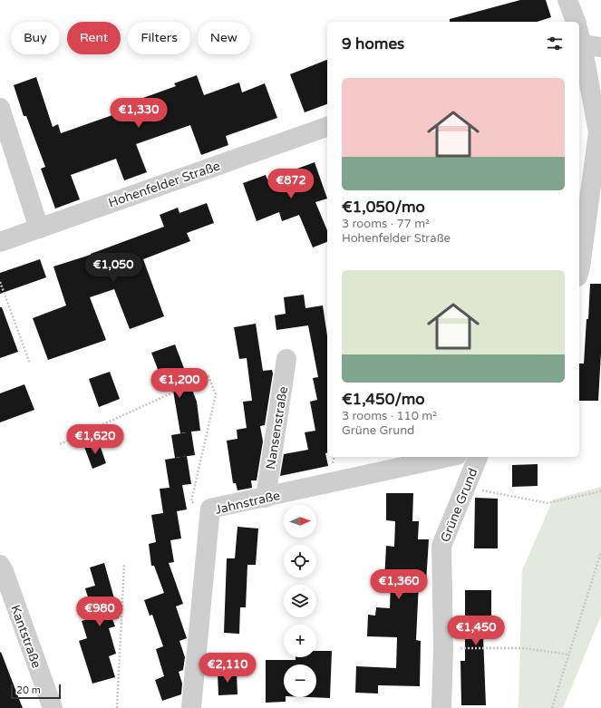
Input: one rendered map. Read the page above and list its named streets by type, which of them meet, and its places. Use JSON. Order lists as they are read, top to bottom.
{
  "streets": {
    "street": [
      "Hohenfelder Straße",
      "Nansenstraße",
      "Jahnstraße",
      "Grüne Grund",
      "Kantstraße"
    ]
  },
  "crossings": [
    ["Nansenstraße", "Jahnstraße"]
  ],
  "scale_bar": "20 m",
  "north": "right",
  "page": {
    "chip": [
      "Buy",
      "Rent",
      "Filters",
      "New"
    ],
    "heading": "9 homes",
    "list": [
      {
        "name": "€1,050/mo",
        "note": "3 rooms · 77 m² · Hohenfelder Straße"
      },
      {
        "name": "€1,450/mo",
        "note": "3 rooms · 110 m² · Grüne Grund"
      }
    ],
    "price": [
      "€1,330",
      "€872",
      "€1,050",
      "€1,200",
      "€1,620",
      "€1,360",
      "€980",
      "€1,450",
      "€2,110"
    ],
    "map_buttons": ["+", "−"],
    "scale": "20 m"
  }
}
